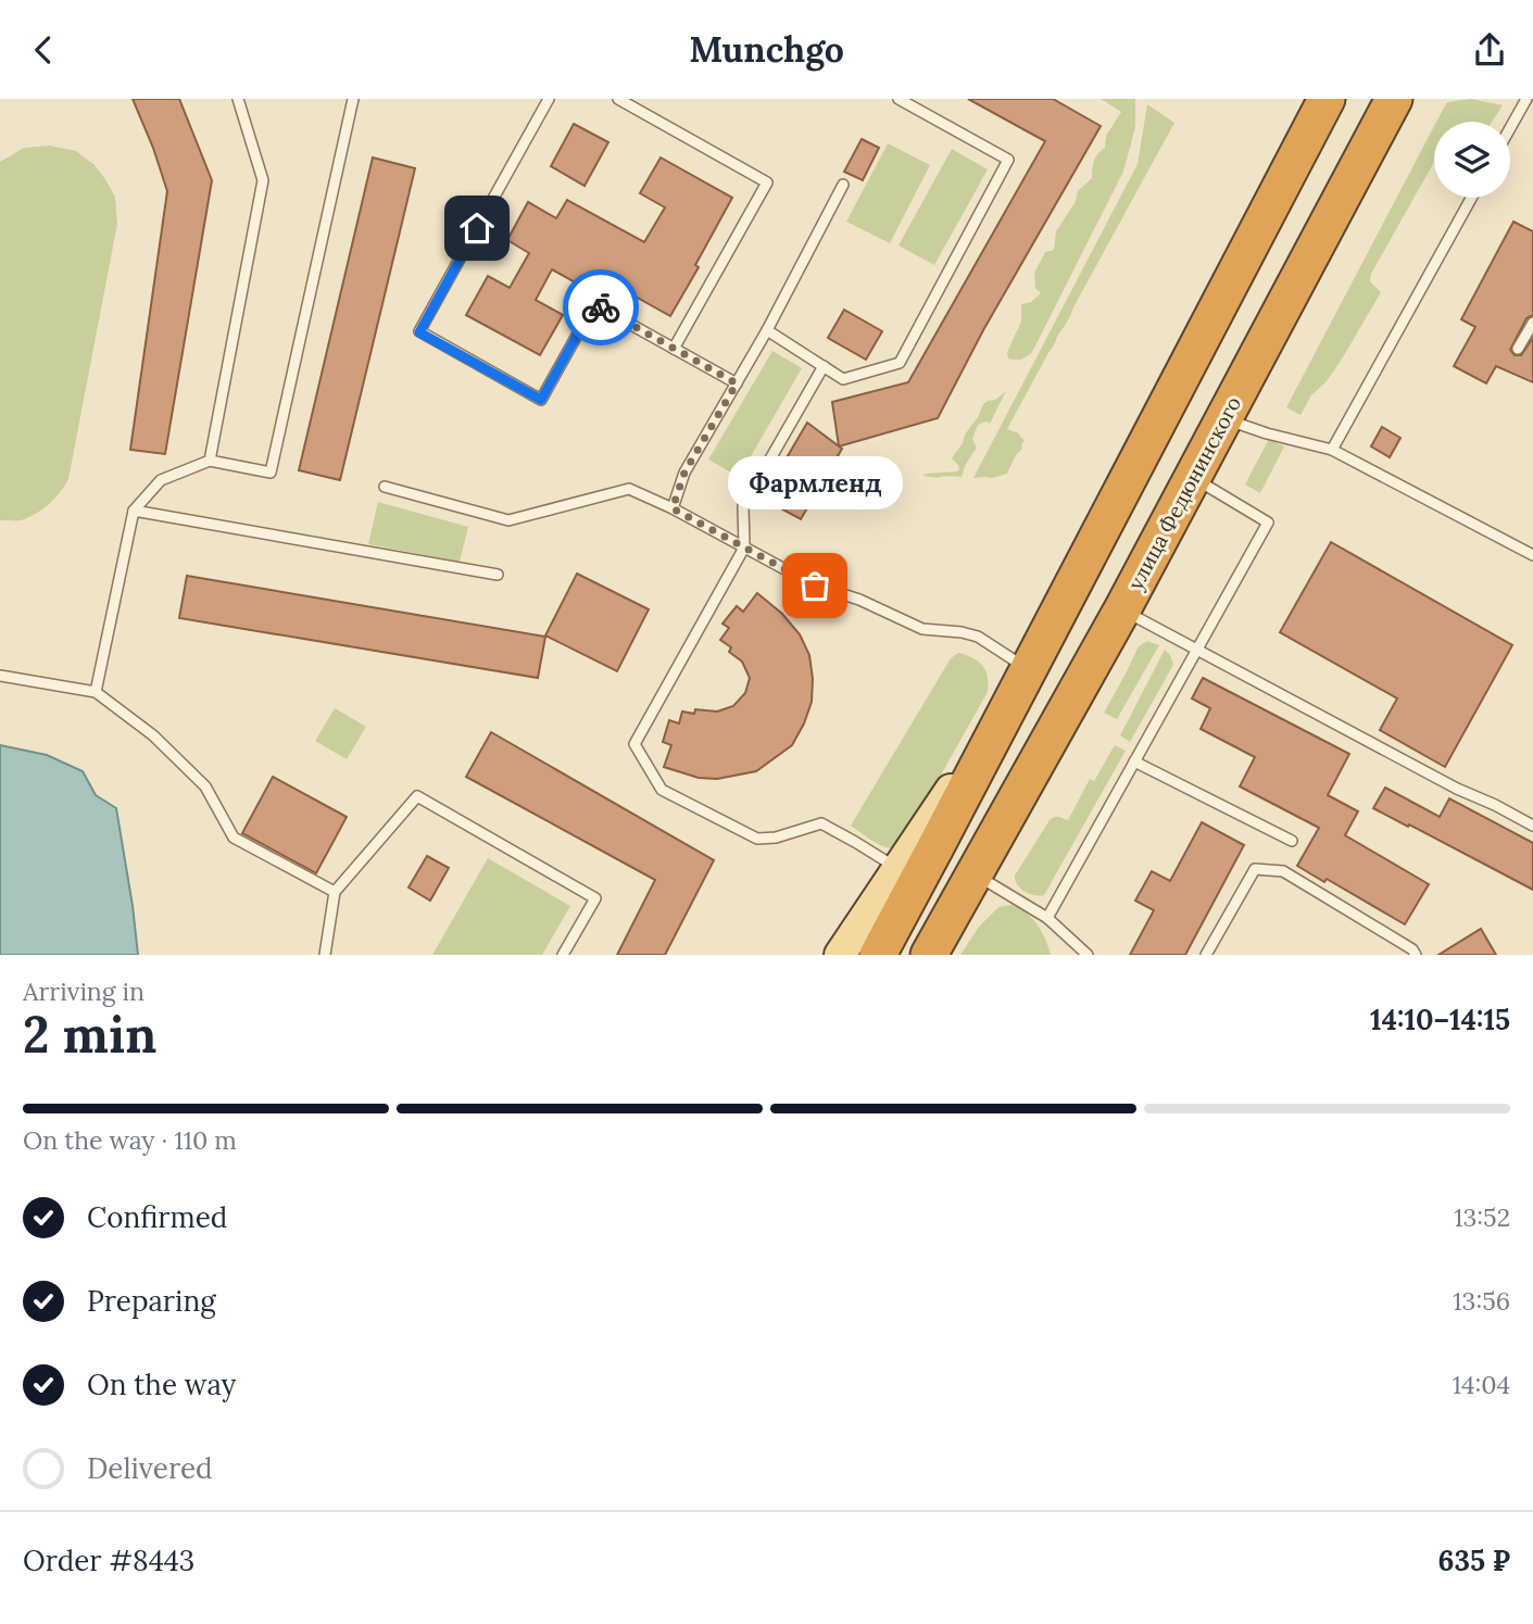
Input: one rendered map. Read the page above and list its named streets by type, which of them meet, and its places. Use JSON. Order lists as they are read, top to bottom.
{
  "streets": {
    "highway": ["улица Федюнинского"]
  },
  "places": ["Фармленд"],
  "page": {
    "header": "Munchgo",
    "bubble": "Фармленд",
    "heading": ["2 min", "Arriving in", "14:10–14:15"],
    "panel": ["Order #8443", "635 ₽"],
    "bar": "On the way · 110 m",
    "list": [
      ["Confirmed", "13:52"],
      ["Preparing", "13:56"],
      ["On the way", "14:04"],
      "Delivered"
    ]
  }
}
